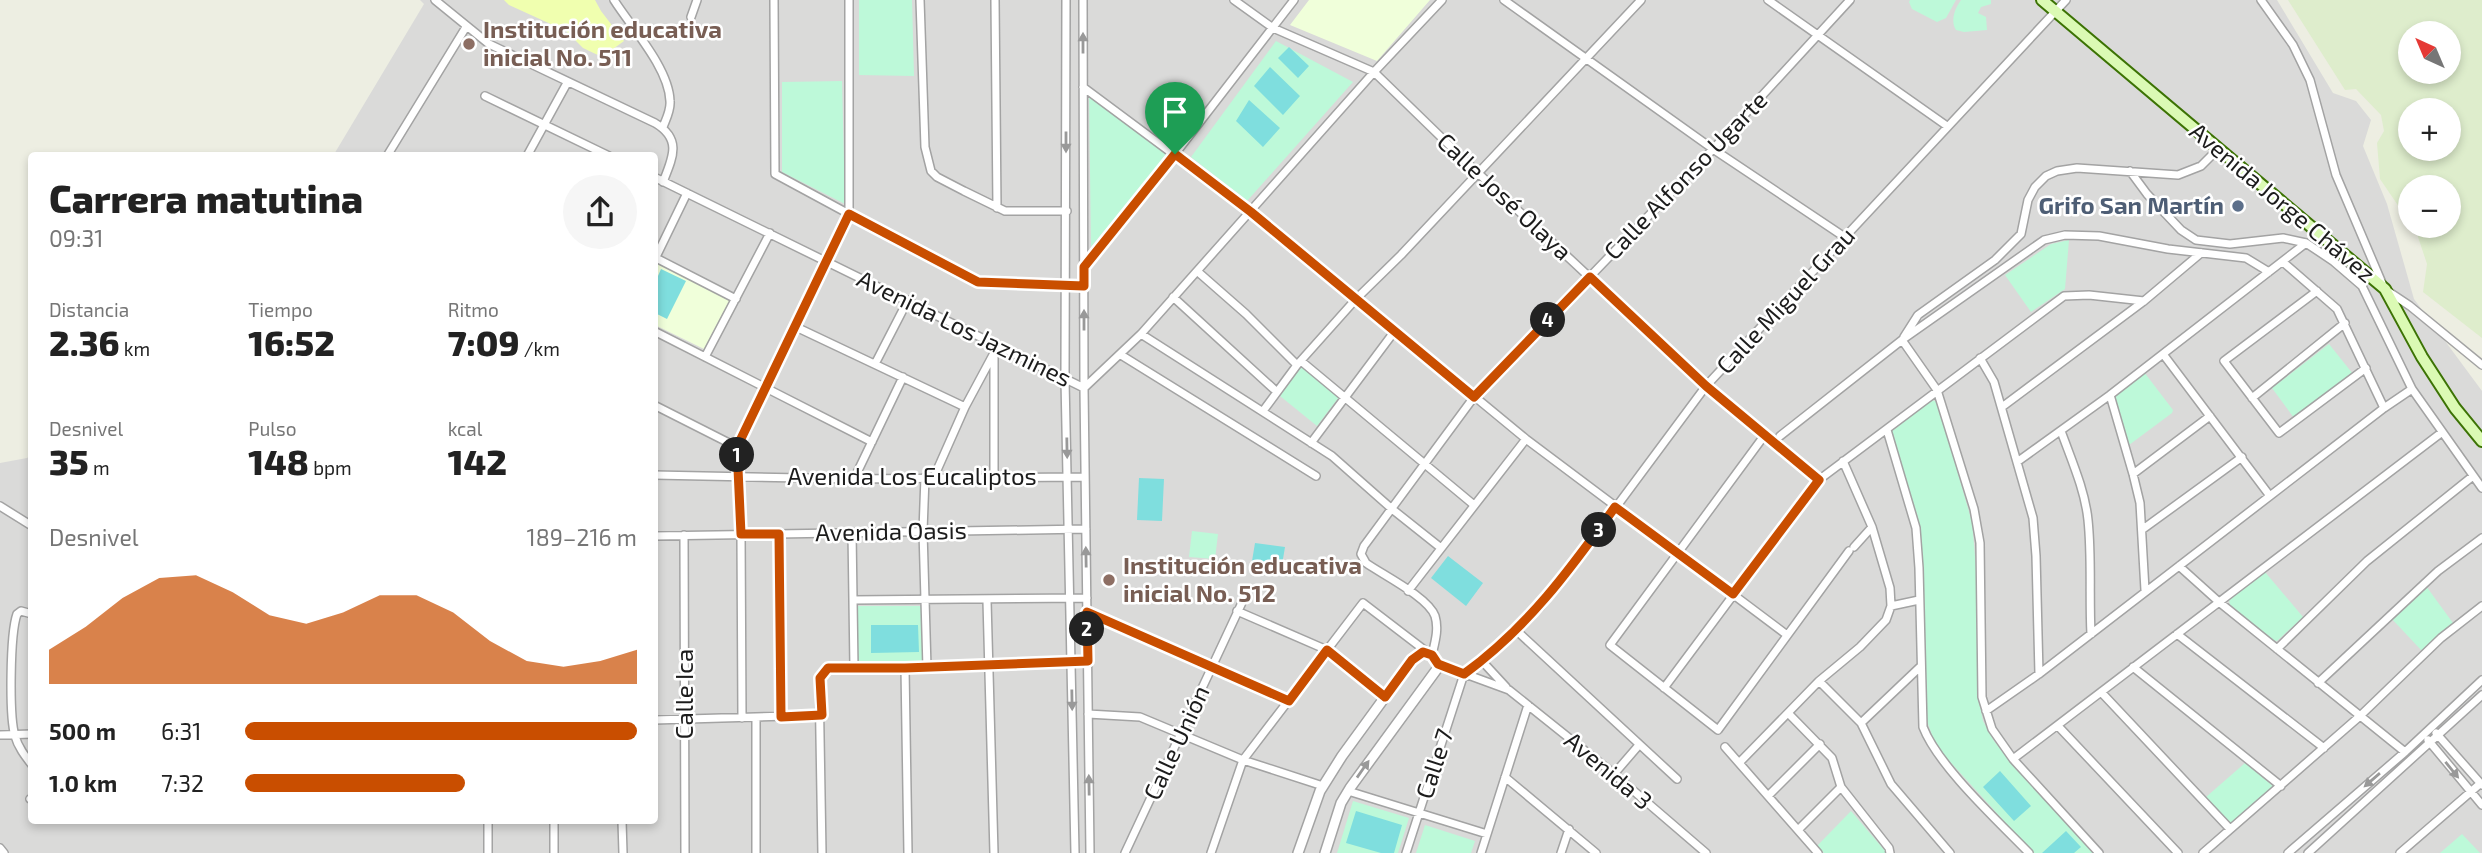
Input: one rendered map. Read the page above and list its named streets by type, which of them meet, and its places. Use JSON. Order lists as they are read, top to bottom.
{
  "streets": {
    "main road": ["Avenida Jorge Chávez"],
    "street": [
      "Calle Alfonso Ugarte",
      "Calle José Olaya",
      "Calle Miguel Grau",
      "Avenida Los Jazmines",
      "Avenida Los Eucaliptos",
      "Avenida Oasis",
      "Calle Ica",
      "Calle Unión",
      "Calle 7",
      "Avenida 3"
    ]
  },
  "crossings": [
    ["Calle Alfonso Ugarte", "Calle José Olaya"],
    ["Calle José Olaya", "Calle Miguel Grau"],
    ["Avenida Jorge Chávez", "Calle Miguel Grau"],
    ["Calle Miguel Grau", "Calle 7"],
    ["Calle Miguel Grau", "Avenida 3"],
    ["Avenida Oasis", "Calle Ica"],
    ["Calle 7", "Avenida 3"]
  ],
  "places": ["Institución educativa inicial No. 511", "Grifo San Martín", "Institución educativa inicial No. 512"],
  "north": "top left",
  "page": {
    "map_buttons": ["+", "−"],
    "heading": ["Carrera matutina", "09:31"],
    "stats": [
      ["Distancia", "2.36 km"],
      ["Tiempo", "16:52"],
      ["Ritmo", "7:09 /km"],
      ["Desnivel", "35 m"],
      ["Pulso", "148 bpm"],
      ["kcal", "142"]
    ],
    "pins": [
      "4",
      "1",
      "3",
      "2"
    ],
    "chart": ["Desnivel", "189–216 m"],
    "list": [
      {
        "name": "500 m",
        "note": "6:31"
      },
      {
        "name": "1.0 km",
        "note": "7:32"
      }
    ]
  }
}
